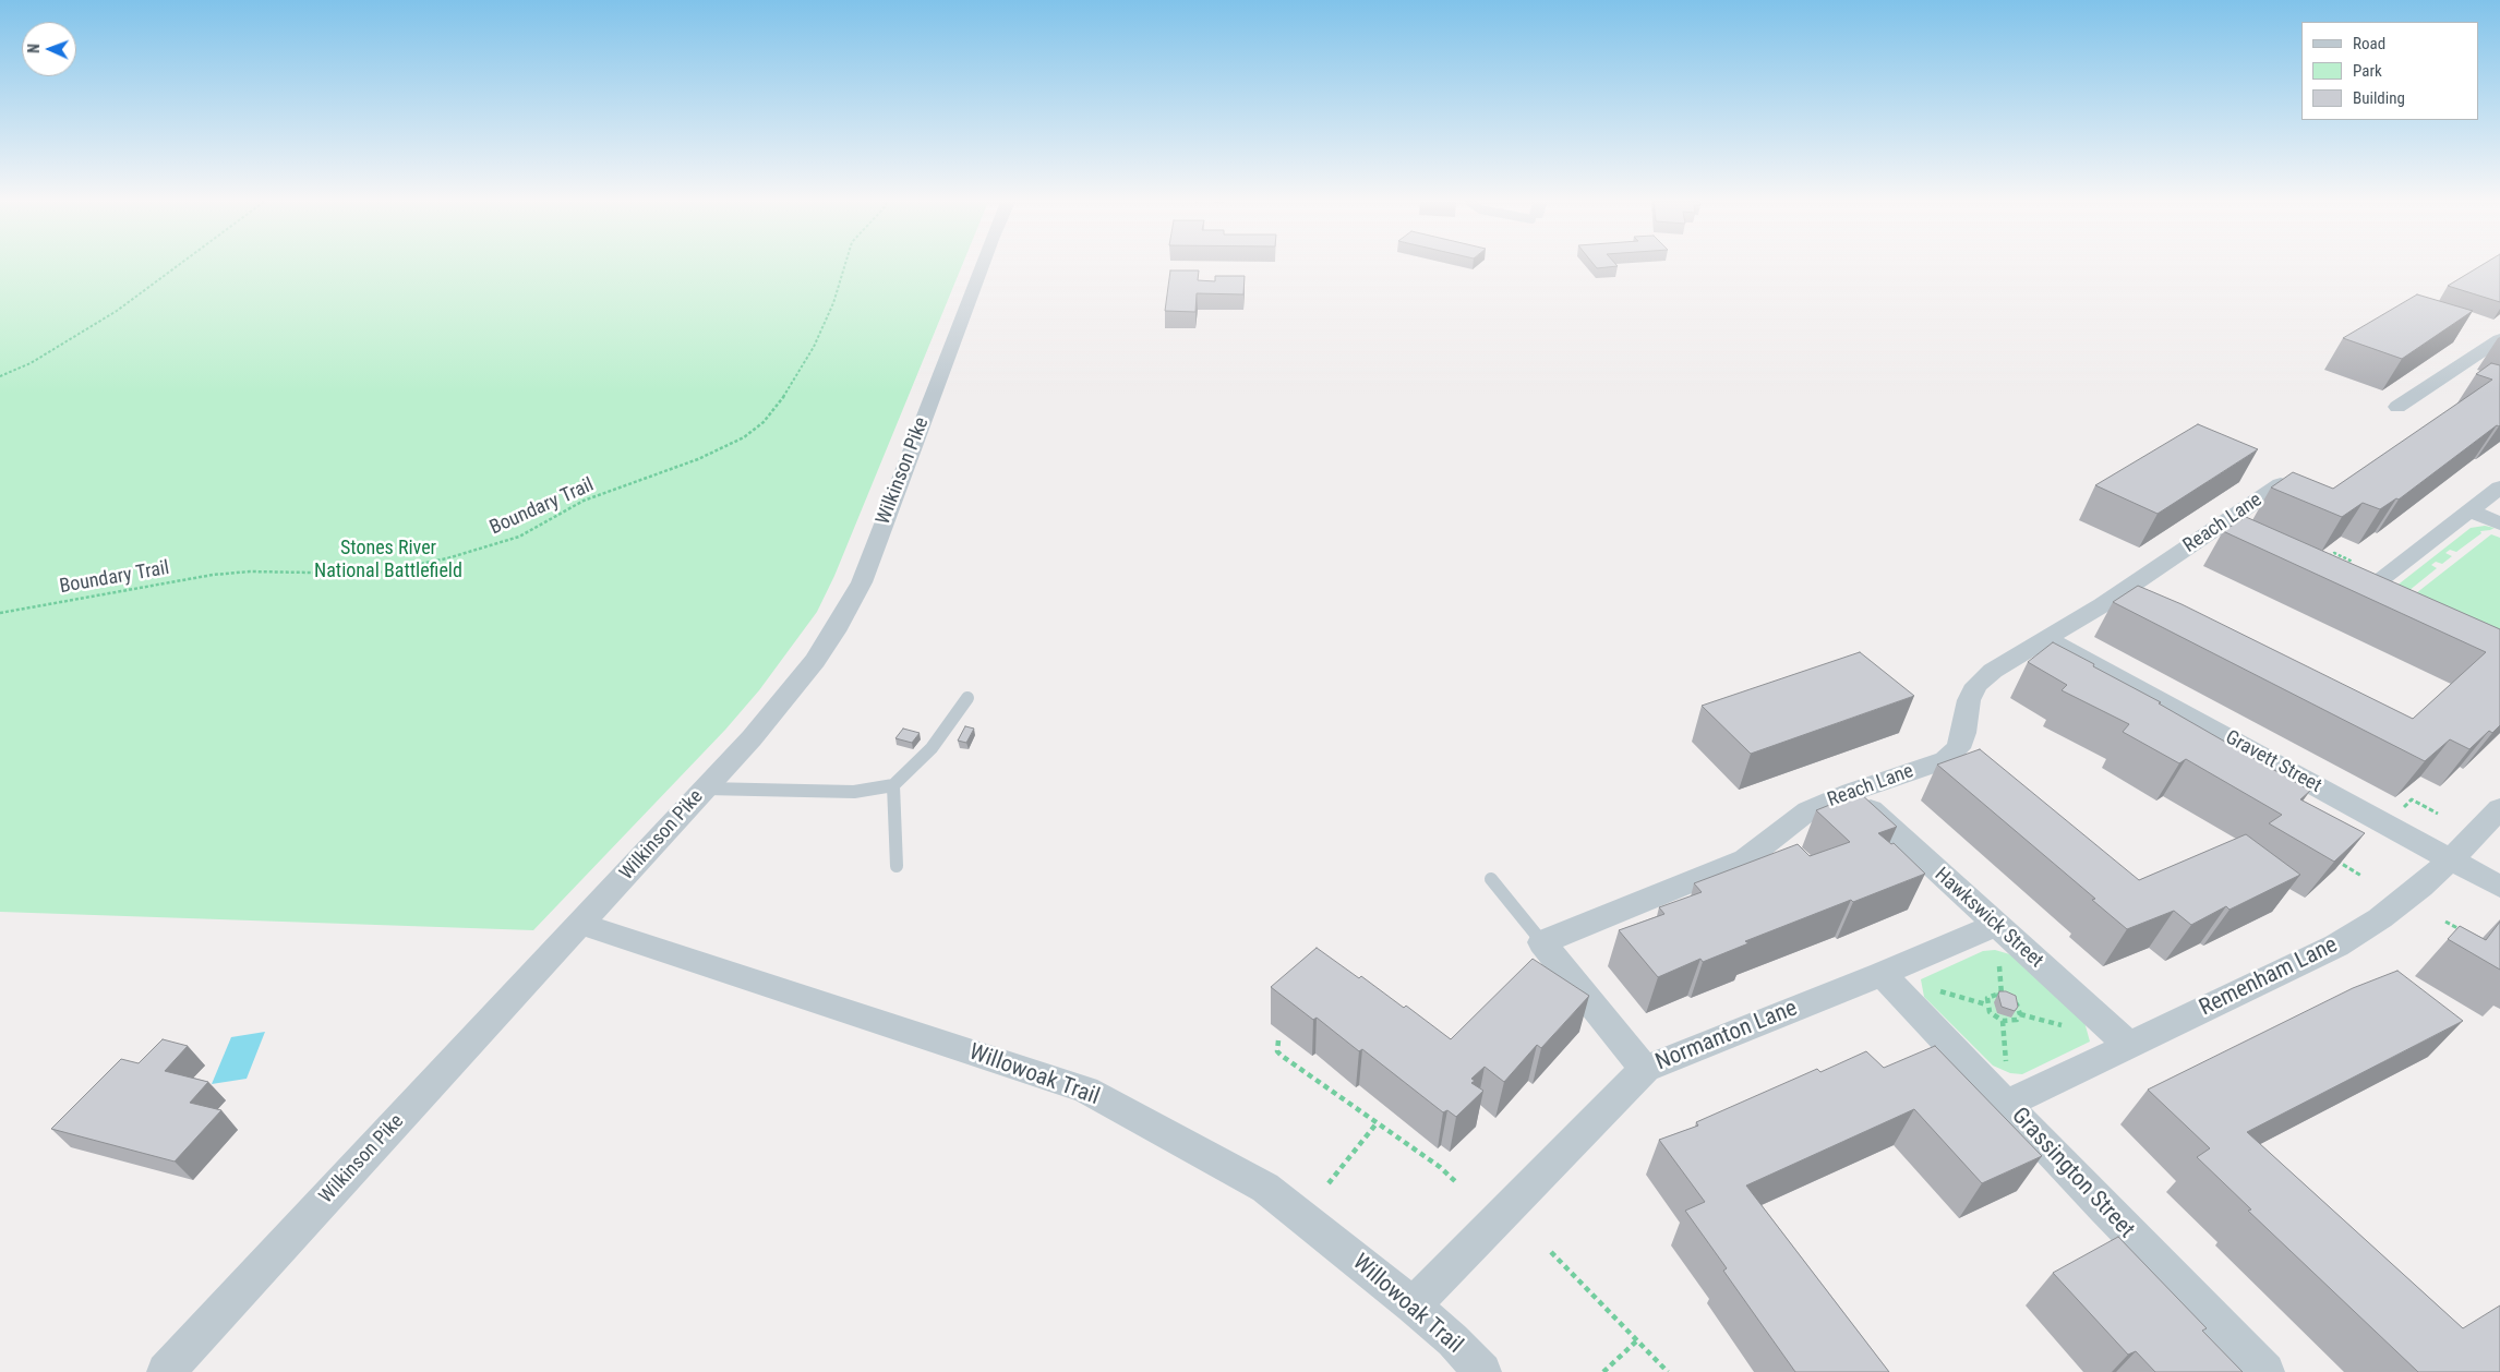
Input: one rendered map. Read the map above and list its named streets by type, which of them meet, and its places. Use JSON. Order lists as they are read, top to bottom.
{
  "streets": {
    "street": [
      "Wilkinson Pike",
      "Reach Lane",
      "Gravett Street",
      "Hawkswick Street",
      "Remenham Lane",
      "Normanton Lane",
      "Willowoak Trail",
      "Grassington Street"
    ],
    "path": ["Boundary Trail"]
  },
  "crossings": [
    ["Wilkinson Pike", "Willowoak Trail"],
    ["Reach Lane", "Gravett Street"],
    ["Reach Lane", "Hawkswick Street"],
    ["Gravett Street", "Remenham Lane"],
    ["Hawkswick Street", "Remenham Lane"],
    ["Hawkswick Street", "Normanton Lane"],
    ["Remenham Lane", "Grassington Street"],
    ["Normanton Lane", "Willowoak Trail"],
    ["Normanton Lane", "Grassington Street"]
  ],
  "parks": ["Stones River National Battlefield"],
  "legend": ["Road", "Park", "Building"],
  "north": "left"
}
